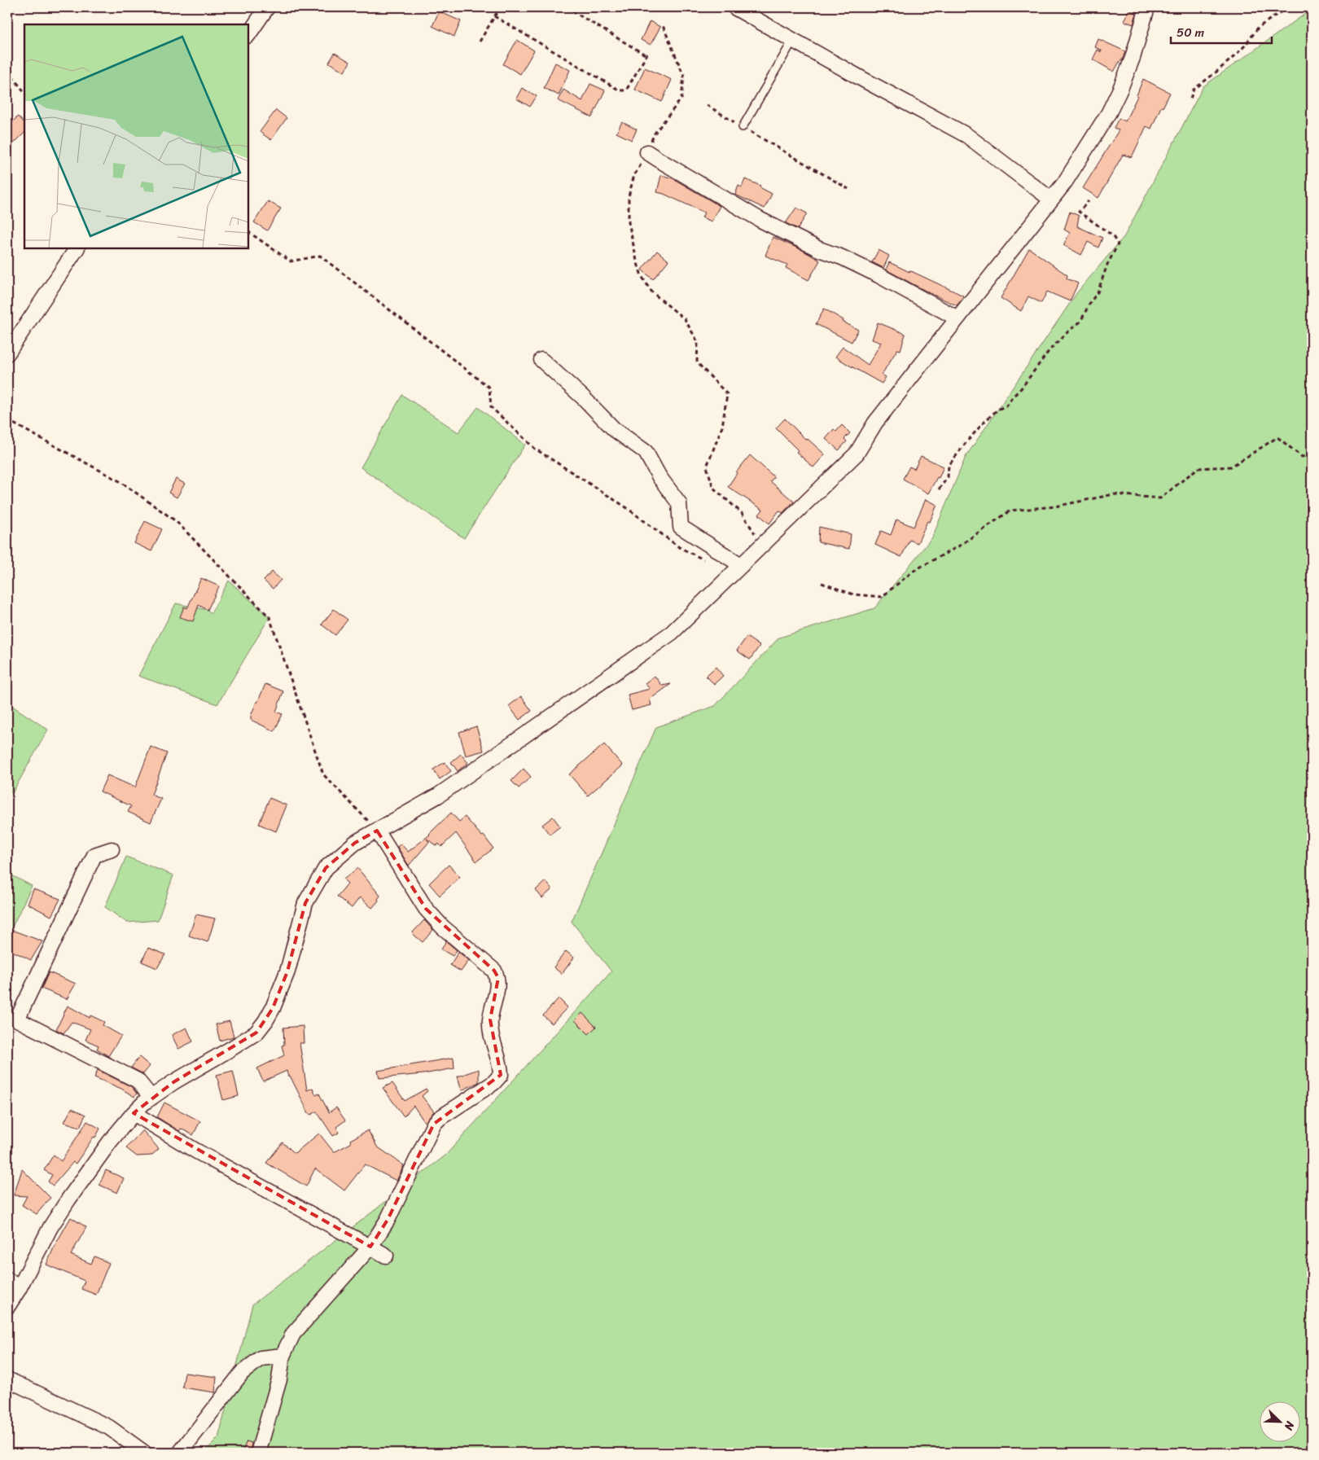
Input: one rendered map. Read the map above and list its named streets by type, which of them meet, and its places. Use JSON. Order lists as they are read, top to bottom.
{
  "scale_bar": "50 m",
  "north": "bottom right"
}
